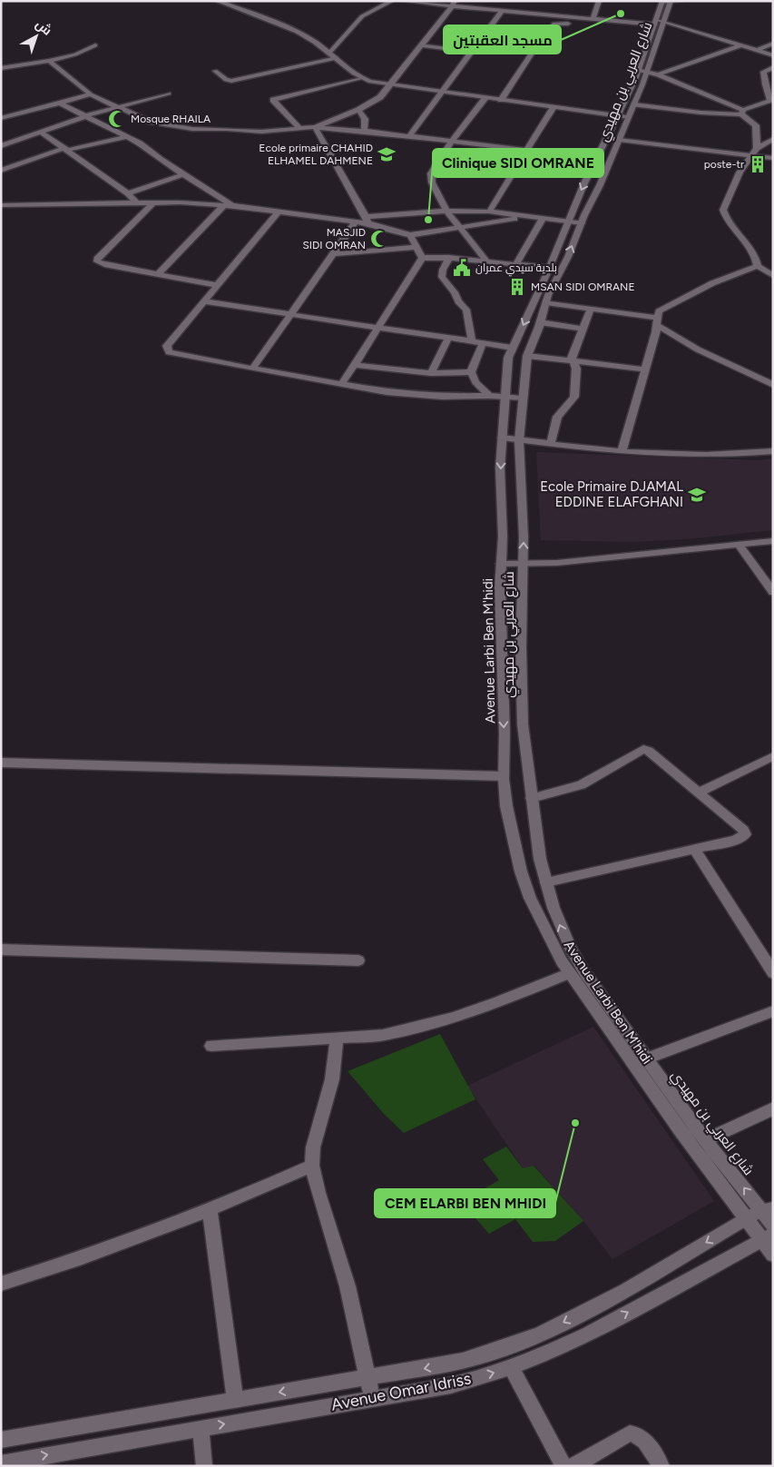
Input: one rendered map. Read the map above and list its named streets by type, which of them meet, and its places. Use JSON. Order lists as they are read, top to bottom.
{
  "streets": {
    "street": ["شارع العربي بن مهيدي", "Avenue Larbi Ben M'hidi", "Avenue Omar Idriss"]
  },
  "crossings": [
    ["شارع العربي بن مهيدي", "Avenue Larbi Ben M'hidi"],
    ["Avenue Larbi Ben M'hidi", "Avenue Omar Idriss"]
  ],
  "one_way": ["شارع العربي بن مهيدي"],
  "places": {
    "other": ["مسجد العقبتين", "Clinique SIDI OMRANE", "CEM ELARBI BEN MHIDI"],
    "mosque": ["Mosque RHAILA", "MASJID SIDI OMRAN"],
    "school or university": ["Ecole primaire CHAHID ELHAMEL DAHMENE", "Ecole Primaire DJAMAL EDDINE ELAFGHANI"],
    "building": ["poste-tr", "MSAN SIDI OMRANE"],
    "public building": ["بلدية سيدي عمران"]
  },
  "north": "top right"
}
